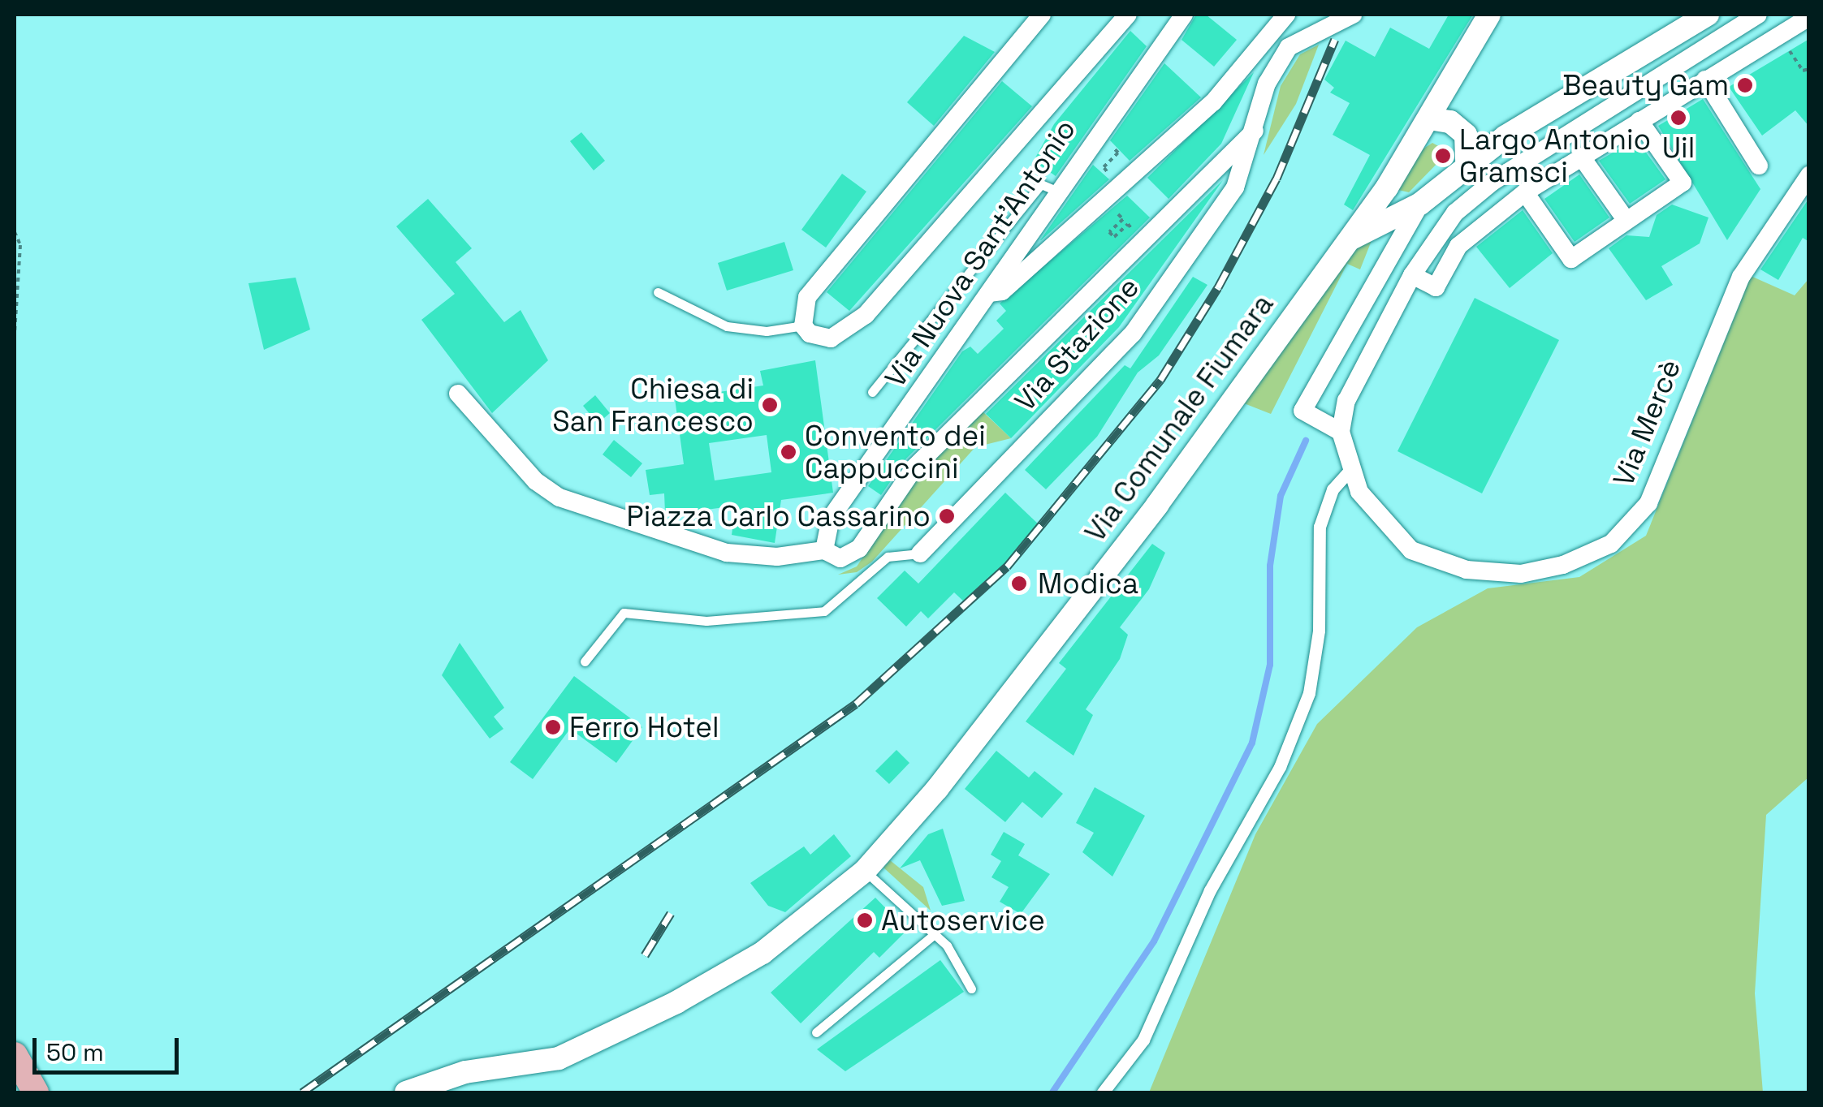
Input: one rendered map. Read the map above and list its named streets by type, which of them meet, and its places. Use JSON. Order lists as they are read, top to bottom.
{
  "streets": {
    "street": [
      "Via Nuova Sant'Antonio",
      "Via Stazione",
      "Via Comunale Fiumara",
      "Via Mercè"
    ]
  },
  "places": [
    "Beauty Gam",
    "Uil",
    "Largo Antonio Gramsci",
    "Chiesa di San Francesco",
    "Convento dei Cappuccini",
    "Piazza Carlo Cassarino",
    "Modica",
    "Ferro Hotel",
    "Autoservice"
  ],
  "scale_bar": "50 m"
}
